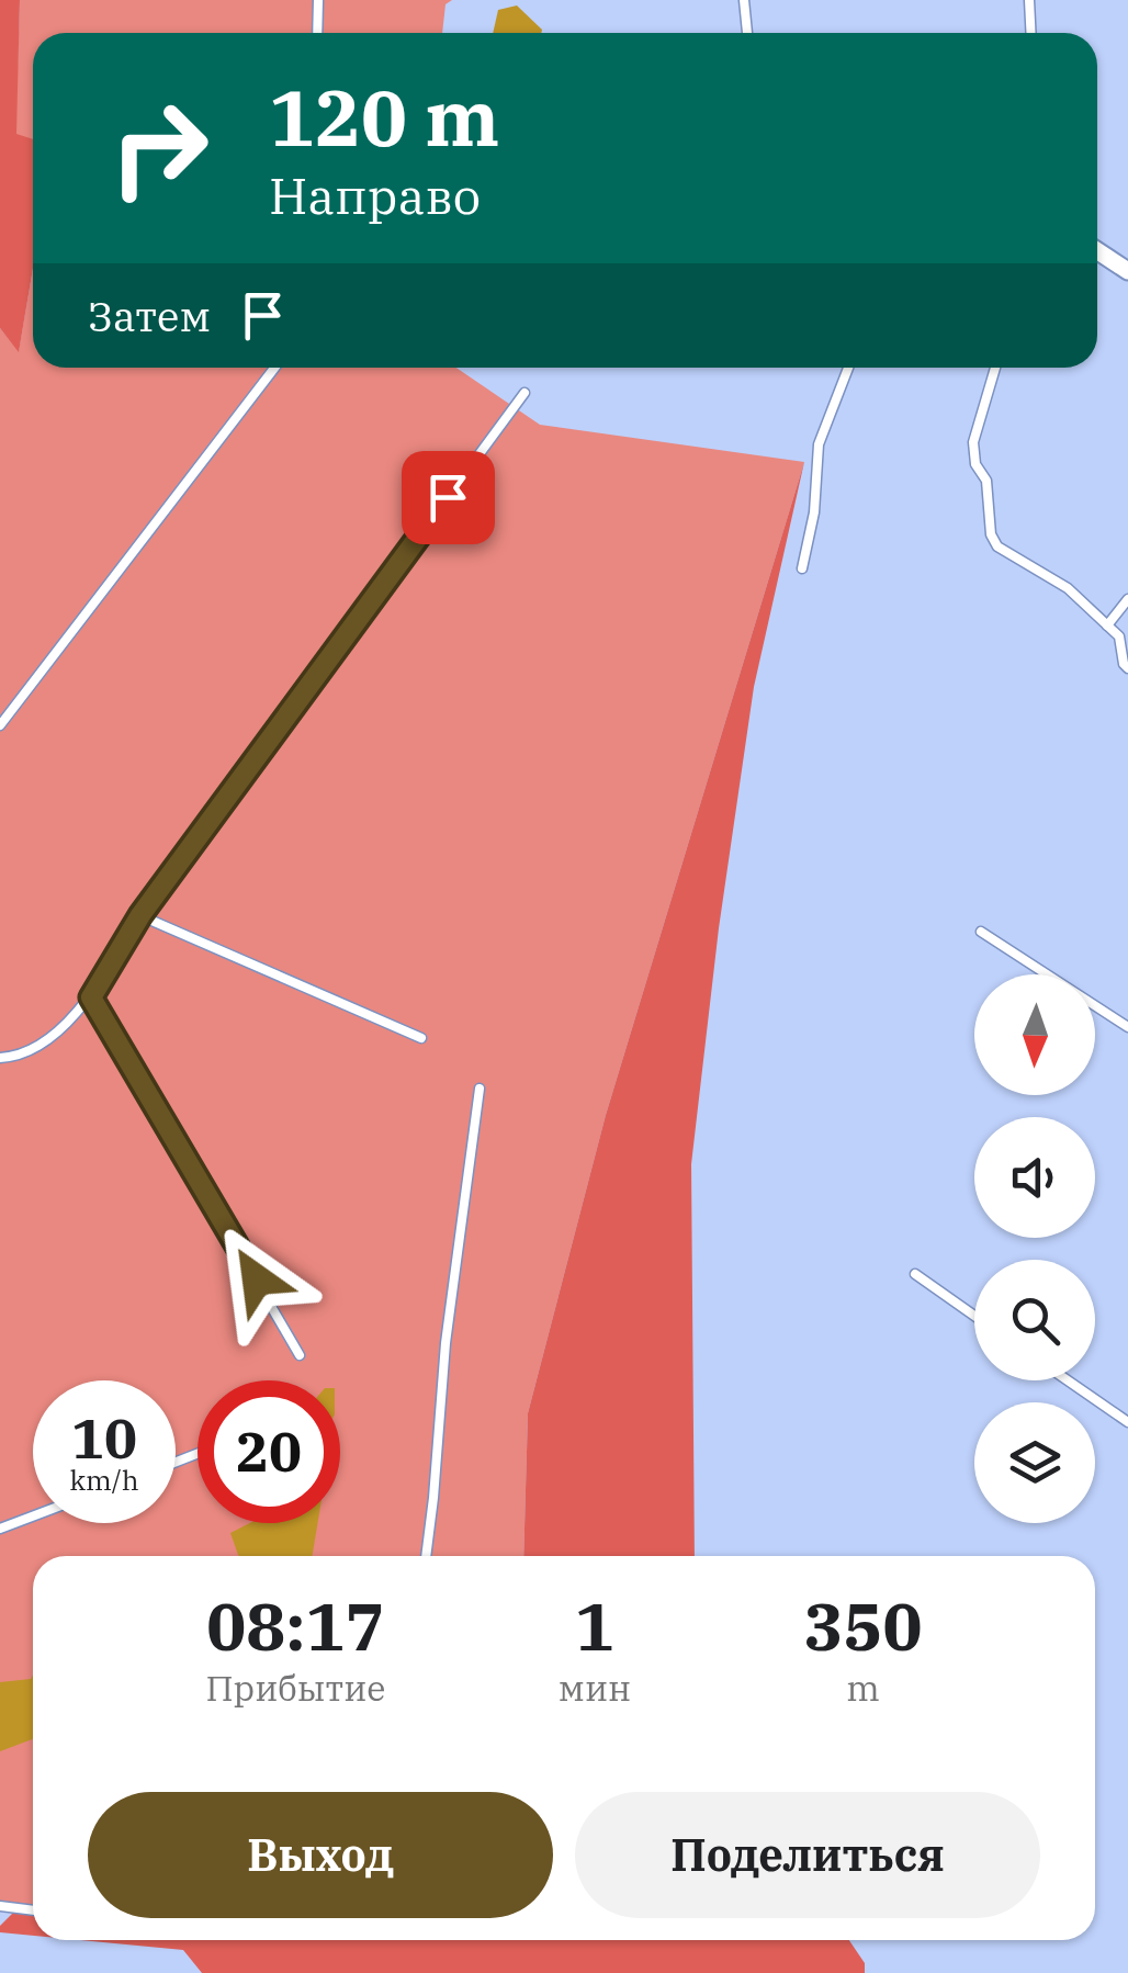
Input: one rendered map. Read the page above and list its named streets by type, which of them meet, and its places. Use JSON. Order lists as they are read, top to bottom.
{
  "north": "bottom",
  "page": {
    "turn": ["120 m", "Направо"],
    "then": "Затем",
    "speed": "10 km/h",
    "limit": "20",
    "eta": [
      "08:17",
      "Прибытие",
      "1",
      "мин",
      "350",
      "m"
    ],
    "buttons": ["Выход", "Поделиться"]
  }
}
